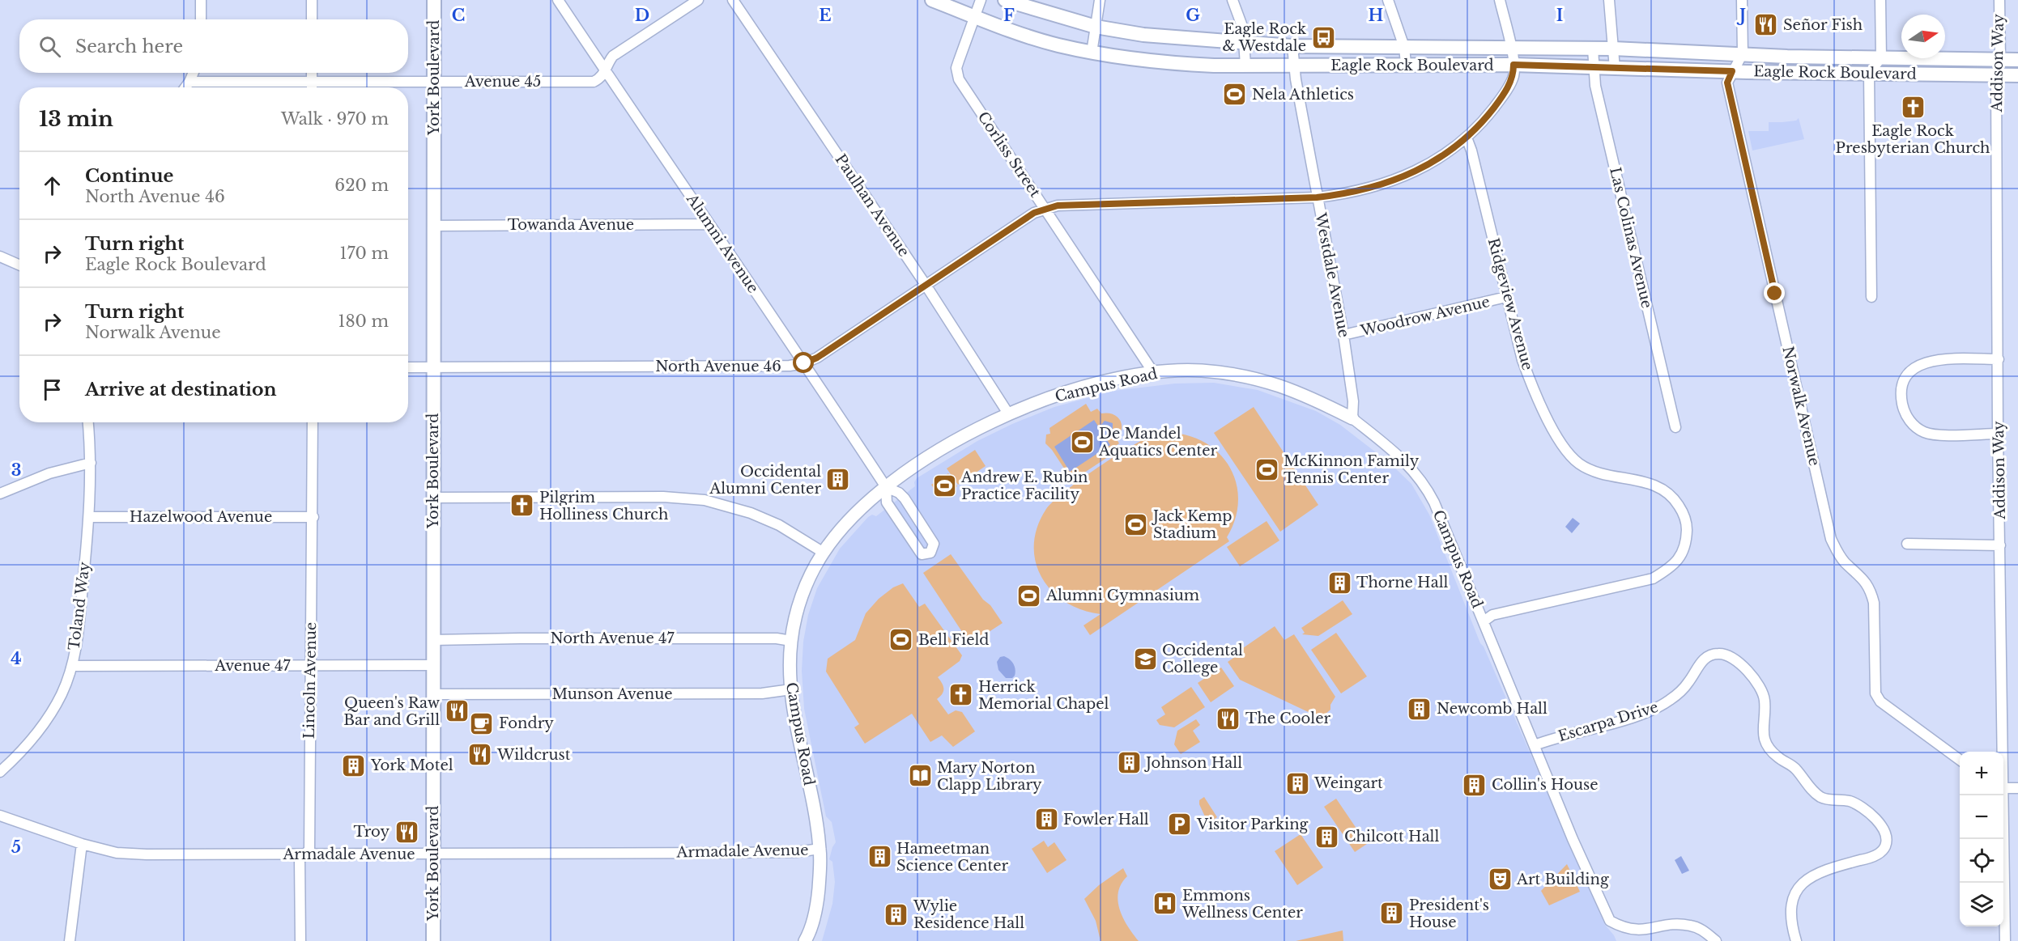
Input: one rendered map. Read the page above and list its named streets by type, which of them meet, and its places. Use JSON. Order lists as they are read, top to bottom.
{
  "streets": {
    "main road": ["Eagle Rock Boulevard", "York Boulevard"],
    "street": [
      "Addison Way",
      "Avenue 45",
      "Corliss Street",
      "Paulhan Avenue",
      "Towanda Avenue",
      "Las Colinas Avenue",
      "Alumni Avenue",
      "Westdale Avenue",
      "Ridgeview Avenue",
      "Woodrow Avenue",
      "North Avenue 46",
      "Campus Road",
      "Norwalk Avenue",
      "Hazelwood Avenue",
      "Toland Way",
      "North Avenue 47",
      "Avenue 47",
      "Lincoln Avenue",
      "Munson Avenue",
      "Escarpa Drive",
      "Armadale Avenue"
    ]
  },
  "crossings": [
    ["Addison Way", "Eagle Rock Boulevard"],
    ["Eagle Rock Boulevard", "Corliss Street"],
    ["Eagle Rock Boulevard", "Las Colinas Avenue"],
    ["Eagle Rock Boulevard", "Westdale Avenue"],
    ["Eagle Rock Boulevard", "North Avenue 46"],
    ["Eagle Rock Boulevard", "Norwalk Avenue"],
    ["York Boulevard", "Avenue 45"],
    ["York Boulevard", "Towanda Avenue"],
    ["York Boulevard", "North Avenue 46"],
    ["York Boulevard", "North Avenue 47"],
    ["York Boulevard", "Avenue 47"],
    ["York Boulevard", "Munson Avenue"],
    ["York Boulevard", "Armadale Avenue"],
    ["Avenue 45", "Alumni Avenue"],
    ["Corliss Street", "North Avenue 46"],
    ["Corliss Street", "Campus Road"],
    ["Paulhan Avenue", "North Avenue 46"],
    ["Paulhan Avenue", "Campus Road"],
    ["Towanda Avenue", "Alumni Avenue"],
    ["Alumni Avenue", "North Avenue 46"],
    ["Alumni Avenue", "Campus Road"],
    ["Westdale Avenue", "Woodrow Avenue"],
    ["Westdale Avenue", "North Avenue 46"],
    ["Westdale Avenue", "Campus Road"],
    ["Ridgeview Avenue", "Woodrow Avenue"],
    ["Ridgeview Avenue", "North Avenue 46"],
    ["Ridgeview Avenue", "Campus Road"],
    ["Campus Road", "North Avenue 47"],
    ["Campus Road", "Munson Avenue"],
    ["Campus Road", "Escarpa Drive"],
    ["Campus Road", "Armadale Avenue"],
    ["Hazelwood Avenue", "Toland Way"],
    ["Hazelwood Avenue", "Lincoln Avenue"],
    ["Toland Way", "Avenue 47"],
    ["Avenue 47", "Lincoln Avenue"],
    ["Lincoln Avenue", "Armadale Avenue"]
  ],
  "places": {
    "restaurant": [
      "Señor Fish",
      "Queen's Raw Bar and Grill",
      "The Cooler",
      "Wildcrust",
      "Troy"
    ],
    "bus stop": ["Eagle Rock & Westdale"],
    "sports": [
      "Nela Athletics",
      "De Mandel Aquatics Center",
      "McKinnon Family Tennis Center",
      "Andrew E. Rubin Practice Facility",
      "Jack Kemp Stadium",
      "Alumni Gymnasium",
      "Bell Field"
    ],
    "church": ["Eagle Rock Presbyterian Church", "Pilgrim Holliness Church", "Herrick Memorial Chapel"],
    "building": [
      "Occidental Alumni Center",
      "Thorne Hall",
      "Newcomb Hall",
      "Johnson Hall",
      "York Motel",
      "Weingart",
      "Collin's House",
      "Fowler Hall",
      "Chilcott Hall",
      "Hameetman Science Center",
      "President's House",
      "Wylie Residence Hall"
    ],
    "school or university": ["Occidental College"],
    "cafe": ["Fondry"],
    "library": ["Mary Norton Clapp Library"],
    "parking": ["Visitor Parking"],
    "theatre": ["Art Building"],
    "hospital": ["Emmons Wellness Center"]
  },
  "north": "right",
  "page": {
    "search": "Search here",
    "heading": ["13 min", "Walk · 970 m"],
    "list": [
      ["Continue", "North Avenue 46", "620 m"],
      ["Turn right", "Eagle Rock Boulevard", "170 m"],
      ["Turn right", "Norwalk Avenue", "180 m"],
      "Arrive at destination"
    ],
    "map_buttons": ["+", "−"]
  },
  "grid": {
    "columns": [
      "C",
      "D",
      "E",
      "F",
      "G",
      "H",
      "I",
      "J"
    ],
    "rows": ["3", "4", "5"]
  }
}
